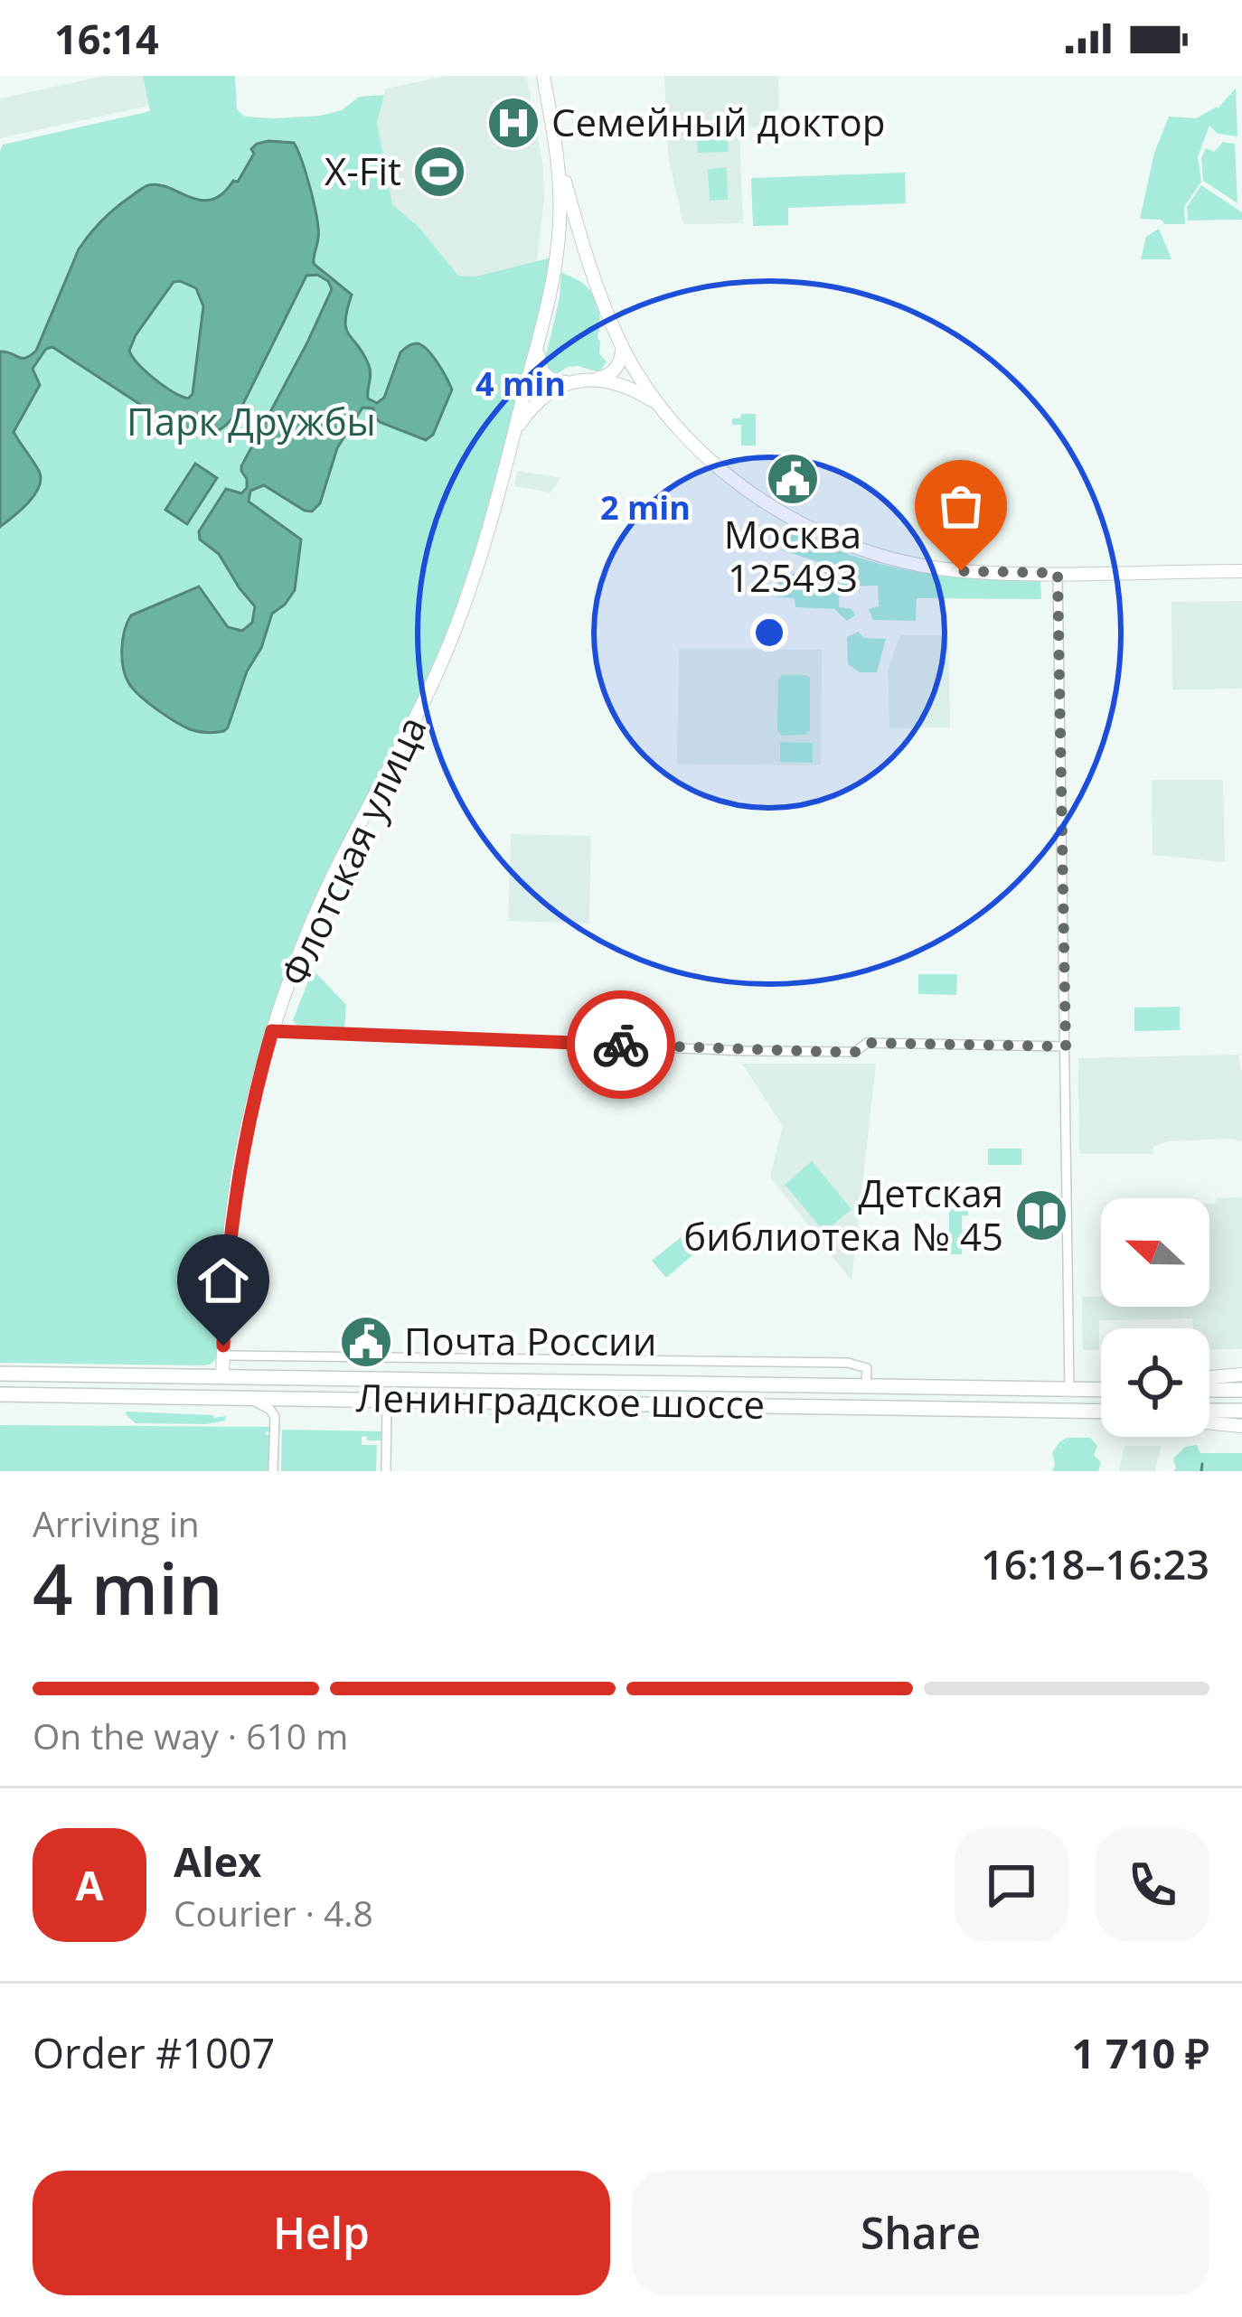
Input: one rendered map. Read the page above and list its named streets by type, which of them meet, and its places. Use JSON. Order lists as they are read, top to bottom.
{
  "streets": {
    "main road": ["Ленинградское шоссе"],
    "street": ["Флотская улица"]
  },
  "crossings": [
    ["Флотская улица", "Ленинградское шоссе"]
  ],
  "parks": ["Парк Дружбы"],
  "places": {
    "hospital": ["Семейный доктор"],
    "sports": ["X-Fit"],
    "public building": ["Москва 125493", "Почта России"],
    "library": ["Детская библиотека № 45"]
  },
  "north": "left",
  "page": {
    "status": "16:14",
    "heading": ["4 min", "Arriving in", "16:18–16:23"],
    "panel": [
      "Alex",
      "Courier · 4.8",
      "Order #1007",
      "1 710 ₽"
    ],
    "bar": "On the way · 610 m",
    "round": "A",
    "buttons": ["Help", "Share"]
  },
  "rings": ["4 min", "2 min"]
}
